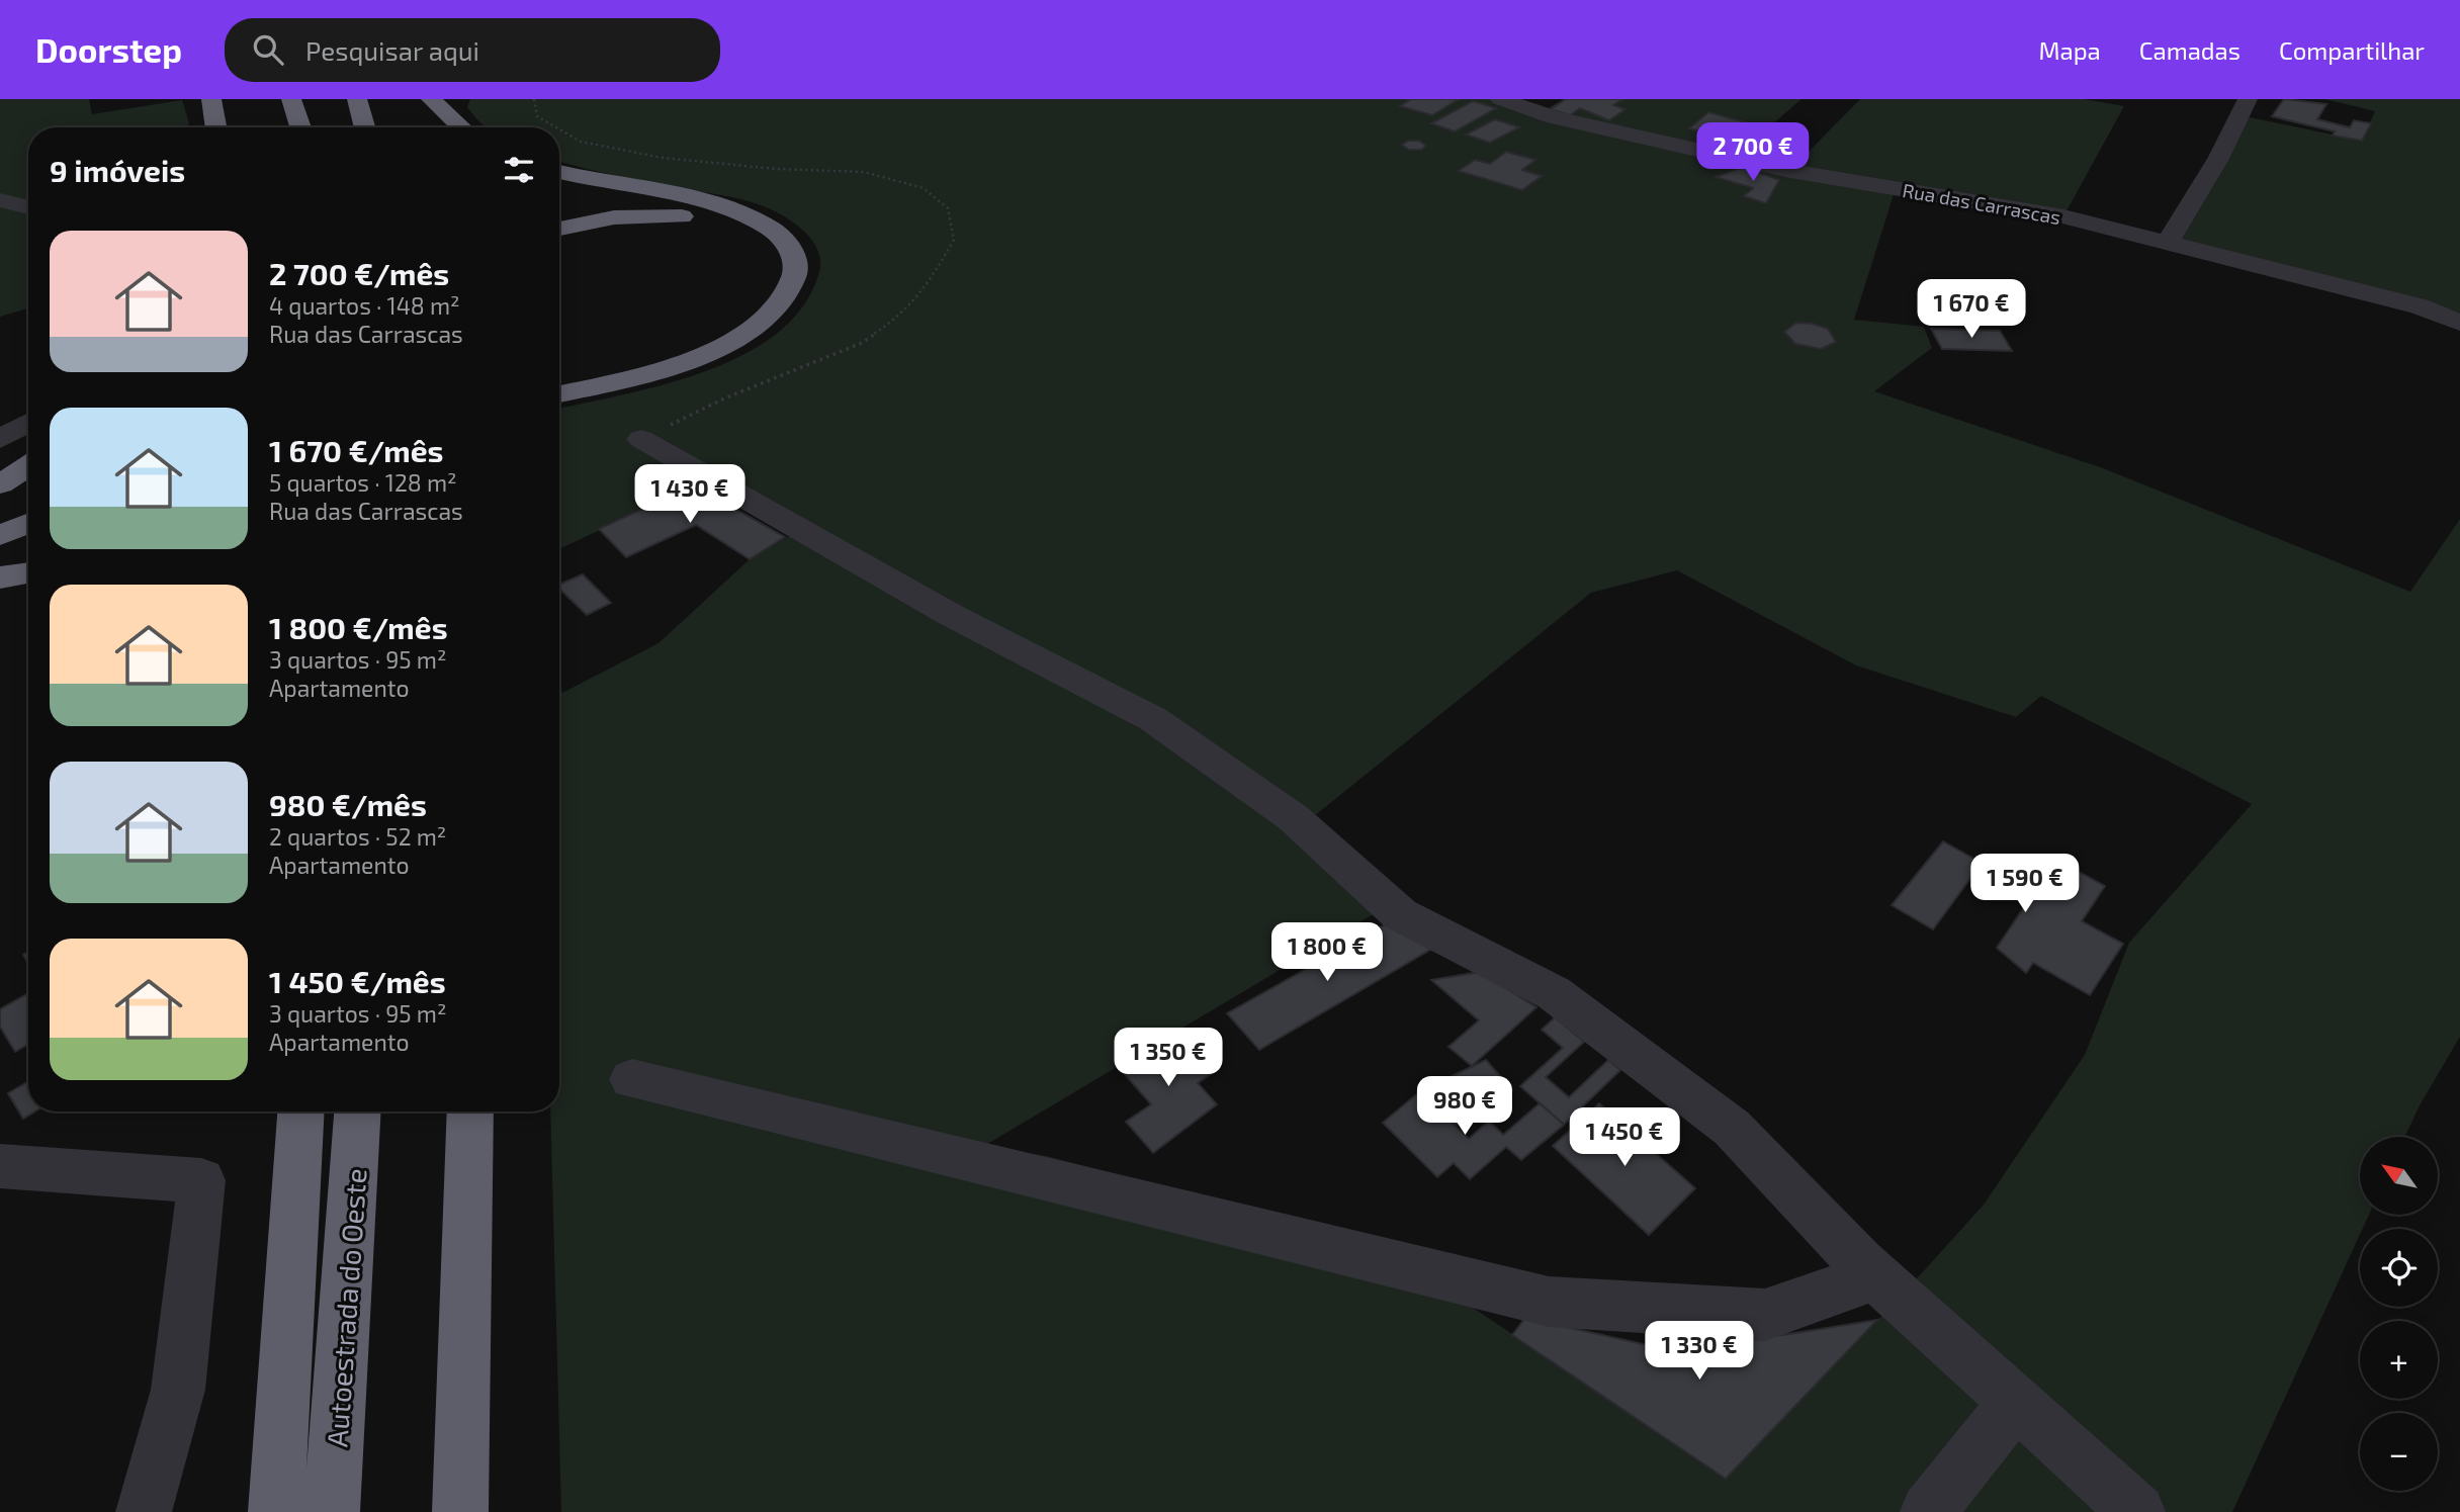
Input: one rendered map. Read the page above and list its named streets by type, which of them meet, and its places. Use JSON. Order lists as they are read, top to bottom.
{
  "streets": {
    "highway": ["Autoestrada do Oeste"],
    "street": ["Rua das Carrascas"]
  },
  "north": "top left",
  "page": {
    "header": "Doorstep",
    "search": "Pesquisar aqui",
    "nav": ["Mapa", "Camadas", "Compartilhar"],
    "price": [
      "2 700 €",
      "1 670 €",
      "1 430 €",
      "1 590 €",
      "1 800 €",
      "1 350 €",
      "980 €",
      "1 450 €",
      "1 330 €"
    ],
    "heading": "9 imóveis",
    "list": [
      {
        "name": "2 700 €/mês",
        "note": "4 quartos · 148 m² · Rua das Carrascas"
      },
      {
        "name": "1 670 €/mês",
        "note": "5 quartos · 128 m² · Rua das Carrascas"
      },
      {
        "name": "1 800 €/mês",
        "note": "3 quartos · 95 m² · Apartamento"
      },
      {
        "name": "980 €/mês",
        "note": "2 quartos · 52 m² · Apartamento"
      },
      {
        "name": "1 450 €/mês",
        "note": "3 quartos · 95 m² · Apartamento"
      }
    ],
    "map_buttons": ["+", "−"]
  }
}
